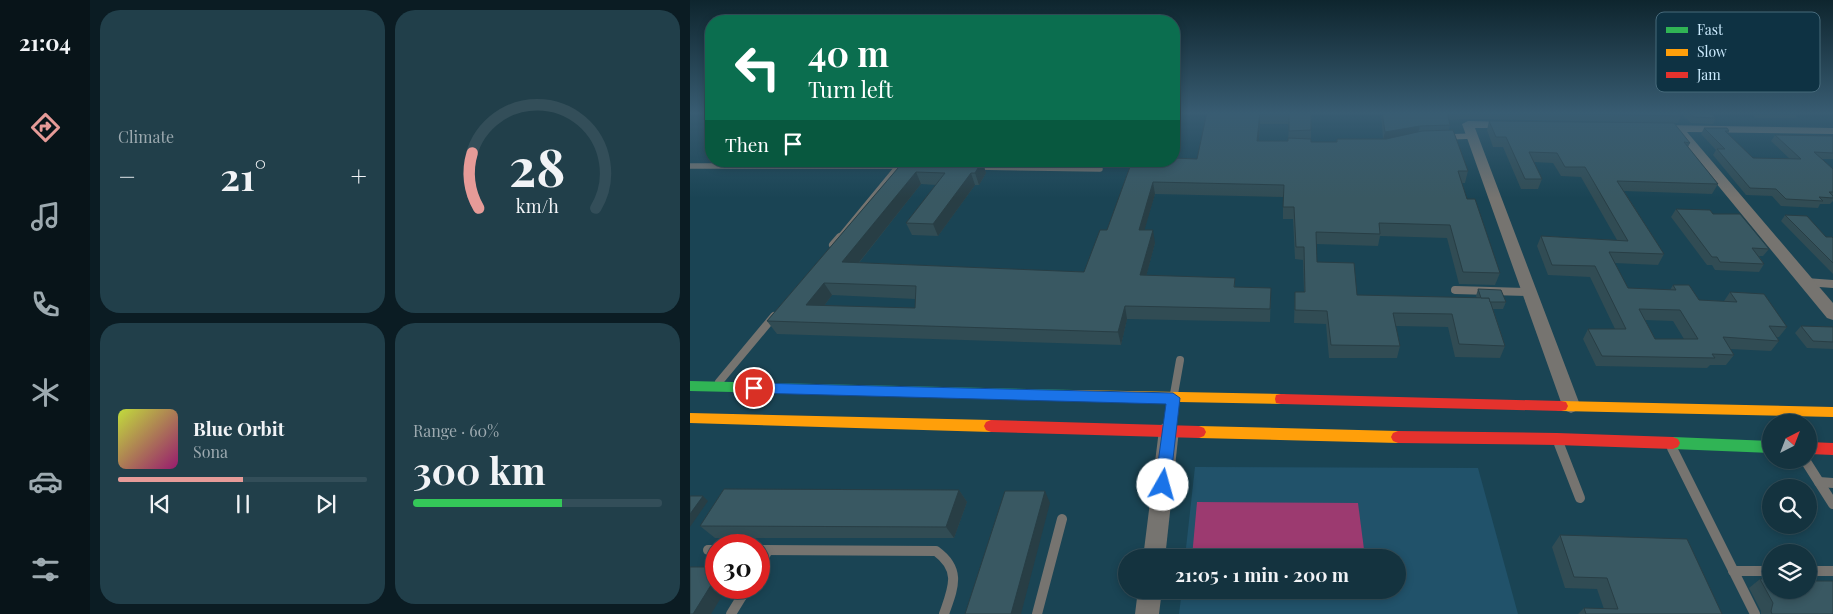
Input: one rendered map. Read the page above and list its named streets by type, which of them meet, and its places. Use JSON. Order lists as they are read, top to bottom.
{
  "legend": ["Fast", "Slow", "Jam"],
  "north": "top right",
  "page": {
    "tabs": "21:04",
    "tile": [
      "Climate",
      ["Range · 60%", "300 km"]
    ],
    "turn": ["40 m", "Turn left"],
    "then": "Then",
    "heat": ["−", "21°", "+"],
    "song": ["Blue Orbit", "Sona"],
    "limit": "30",
    "trip": "21:05 · 1 min · 200 m",
    "gauge": ["28", "km/h"]
  }
}
